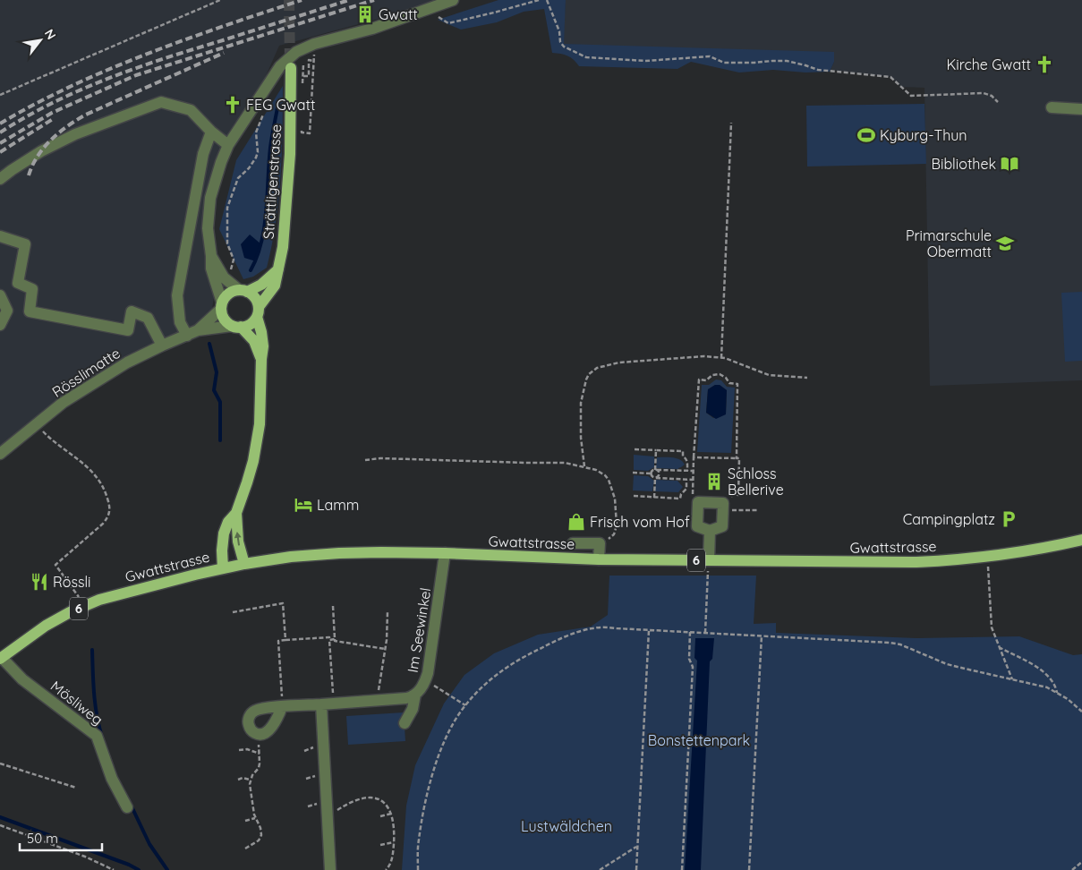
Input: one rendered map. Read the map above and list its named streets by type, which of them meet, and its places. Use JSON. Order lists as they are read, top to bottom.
{
  "streets": {
    "main road": ["Strättligenstrasse", "Gwattstrasse", "6"],
    "street": ["Rösslimatte", "Im Seewinkel", "Mösliweg"]
  },
  "crossings": [
    ["Strättligenstrasse", "Rösslimatte"],
    ["Gwattstrasse", "Im Seewinkel"],
    ["Gwattstrasse", "Mösliweg"]
  ],
  "parks": ["Bonstettenpark", "Lustwäldchen"],
  "places": {
    "building": ["Gwatt", "Schloss Bellerive"],
    "church": ["Kirche Gwatt", "FEG Gwatt"],
    "sports": ["Kyburg-Thun"],
    "library": ["Bibliothek"],
    "school or university": ["Primarschule Obermatt"],
    "hotel": ["Lamm"],
    "parking": ["Campingplatz"],
    "shop": ["Frisch vom Hof"],
    "restaurant": ["Rössli"]
  },
  "scale_bar": "50 m",
  "north": "top right"
}
